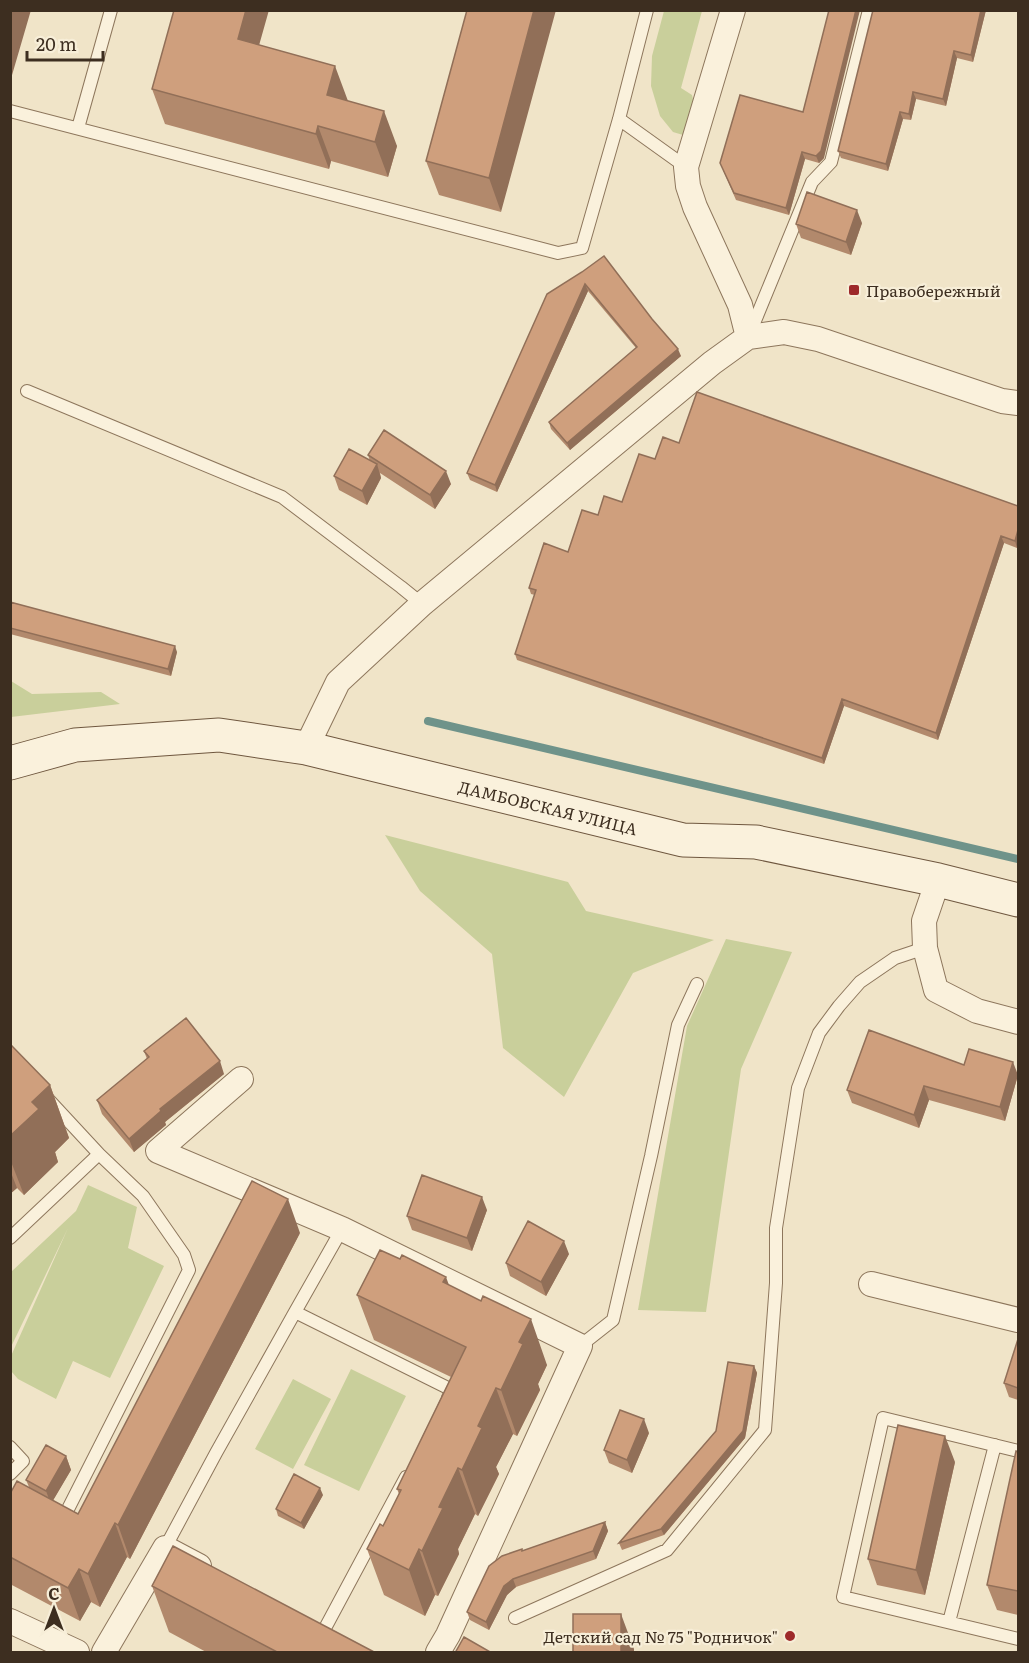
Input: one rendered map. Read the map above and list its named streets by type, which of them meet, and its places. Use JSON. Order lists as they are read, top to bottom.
{
  "streets": {
    "street": ["ДАМБОВСКАЯ УЛИЦА"]
  },
  "places": {
    "transit": ["Правобережный"],
    "other": ["Детский сад № 75 \"Родничок\""]
  },
  "scale_bar": "20 m",
  "north": "top"
}
